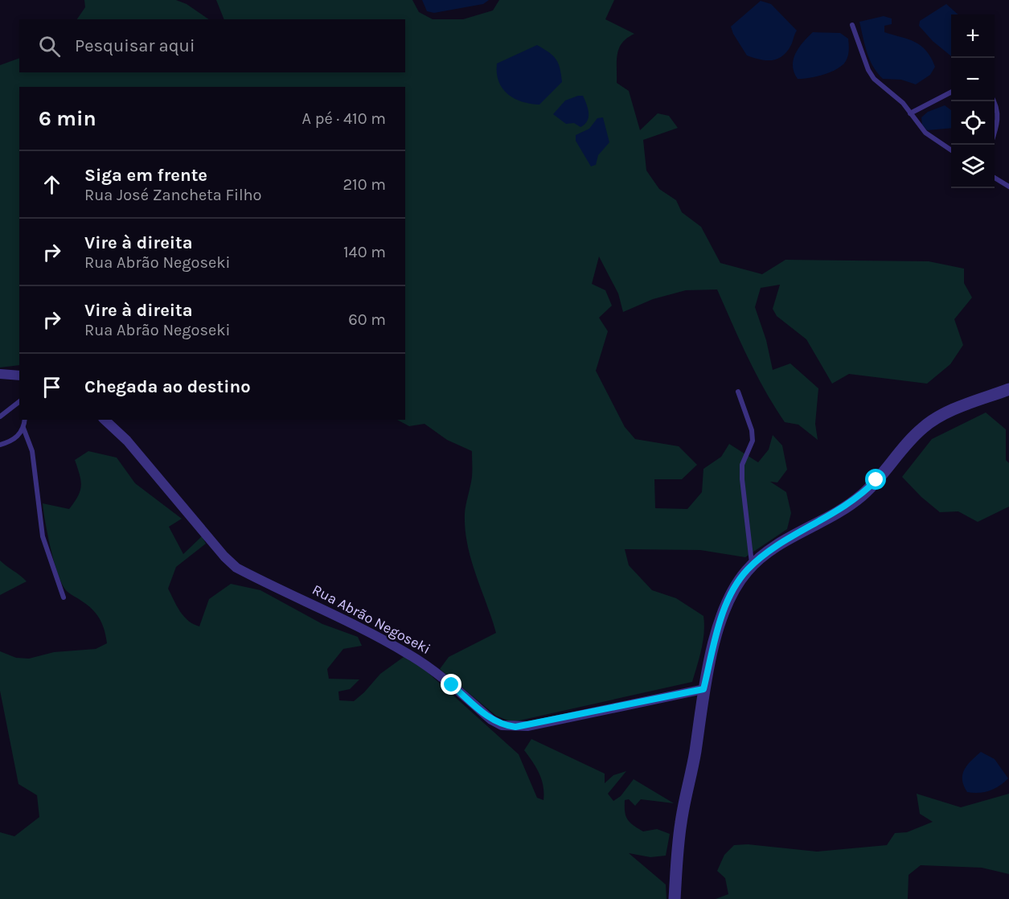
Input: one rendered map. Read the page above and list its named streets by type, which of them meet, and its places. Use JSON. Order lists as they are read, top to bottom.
{
  "streets": {
    "street": ["Rua Abrão Negoseki"]
  },
  "page": {
    "map_buttons": ["+", "−"],
    "search": "Pesquisar aqui",
    "heading": ["6 min", "A pé · 410 m"],
    "list": [
      ["Siga em frente", "Rua José Zancheta Filho", "210 m"],
      ["Vire à direita", "Rua Abrão Negoseki", "140 m"],
      ["Vire à direita", "Rua Abrão Negoseki", "60 m"],
      "Chegada ao destino"
    ]
  }
}
